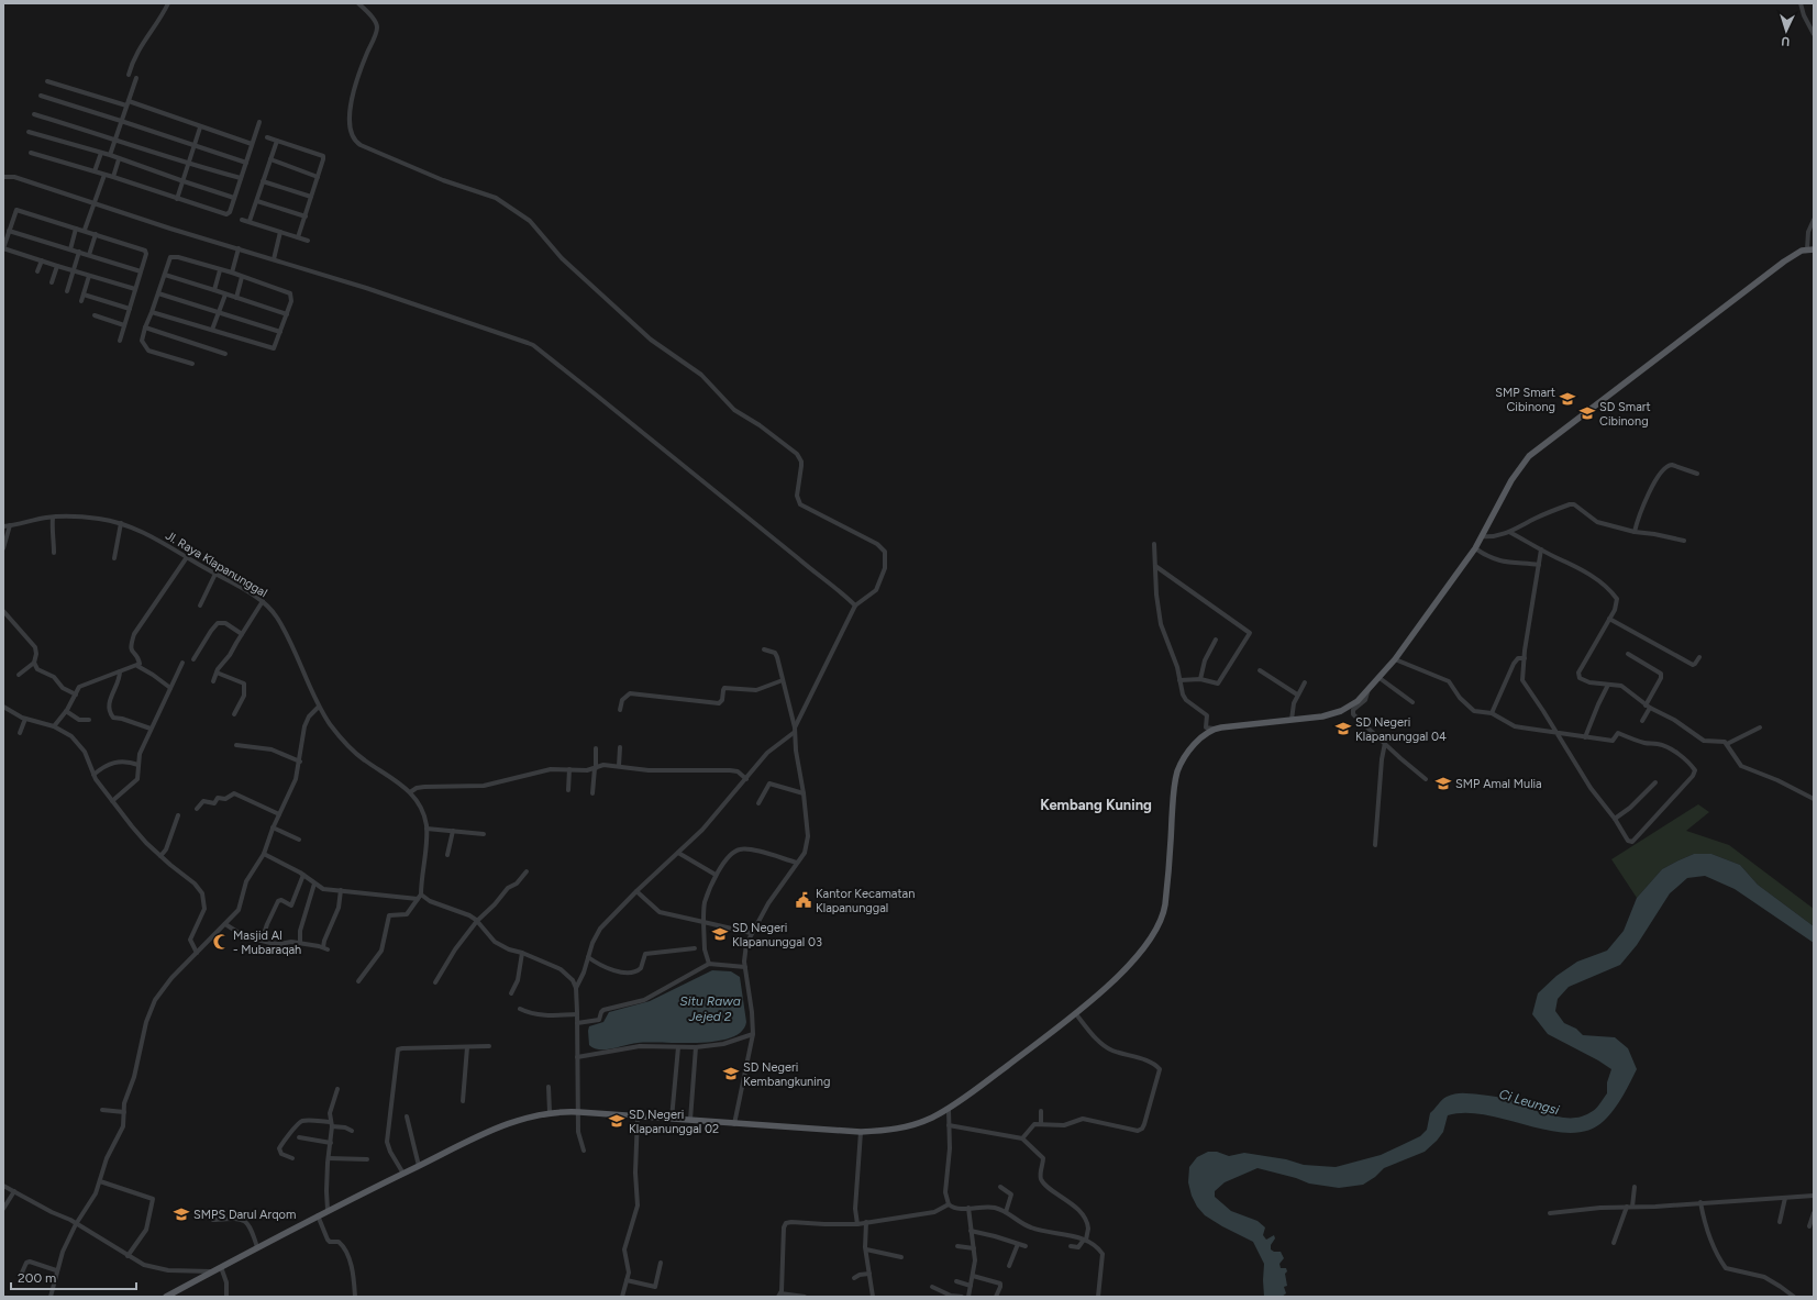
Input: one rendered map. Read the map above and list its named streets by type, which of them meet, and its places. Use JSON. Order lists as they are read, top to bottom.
{
  "streets": {
    "street": ["Jl. Raya Klapanunggal"]
  },
  "districts": ["Kembang Kuning"],
  "water": ["Situ Rawa Jejed 2", "Ci Leungsi"],
  "places": {
    "school or university": [
      "SMP Smart Cibinong",
      "SD Smart Cibinong",
      "SD Negeri Klapanunggal 04",
      "SMP Amal Mulia",
      "SD Negeri Klapanunggal 03",
      "SD Negeri Kembangkuning",
      "SD Negeri Klapanunggal 02",
      "SMPS Darul Arqom"
    ],
    "public building": ["Kantor Kecamatan Klapanunggal"],
    "mosque": ["Masjid Al - Mubaraqah"]
  },
  "scale_bar": "200 m",
  "north": "bottom"
}
